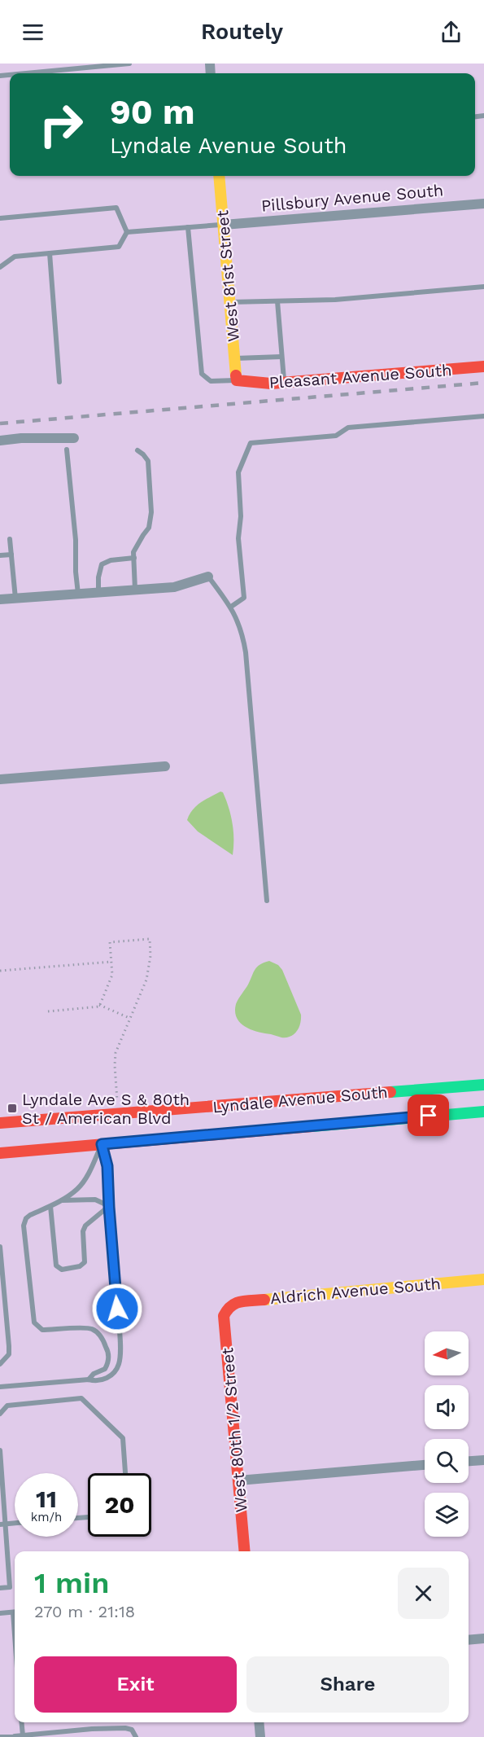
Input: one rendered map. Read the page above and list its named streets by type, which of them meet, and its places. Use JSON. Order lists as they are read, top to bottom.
{
  "streets": {
    "street": [
      "Pillsbury Avenue South",
      "West 81st Street",
      "Pleasant Avenue South",
      "Lyndale Avenue South",
      "Aldrich Avenue South",
      "West 80th 1/2 Street"
    ]
  },
  "crossings": [
    ["Pillsbury Avenue South", "West 81st Street"],
    ["West 81st Street", "Pleasant Avenue South"],
    ["Aldrich Avenue South", "West 80th 1/2 Street"]
  ],
  "places": {
    "transit": ["Lyndale Ave S & 80th St / American Blvd"]
  },
  "north": "left",
  "page": {
    "header": "Routely",
    "turn": ["90 m", "Lyndale Avenue South"],
    "speed": "11 km/h",
    "limit": "20",
    "heading": ["1 min", "270 m · 21:18"],
    "buttons": ["Exit", "Share"]
  }
}
